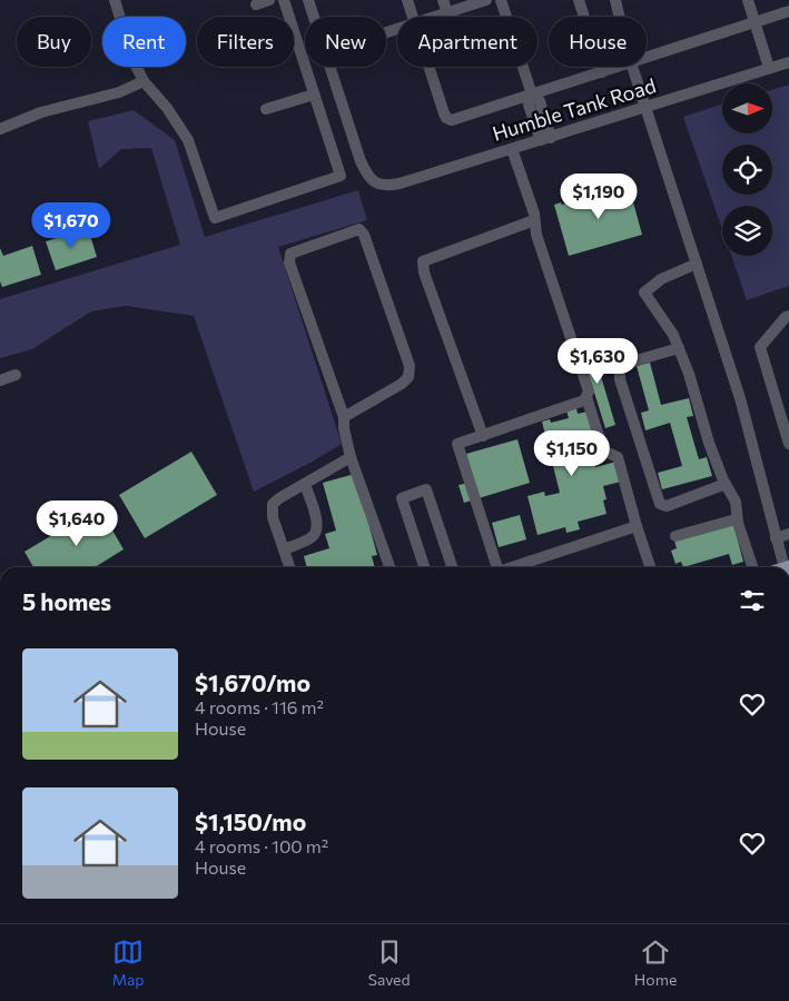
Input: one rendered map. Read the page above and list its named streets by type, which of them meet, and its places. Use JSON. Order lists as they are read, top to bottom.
{
  "streets": {
    "street": ["Humble Tank Road"]
  },
  "north": "right",
  "page": {
    "chip": [
      "Buy",
      "Rent",
      "Filters",
      "New",
      "Apartment",
      "House"
    ],
    "price": [
      "$1,190",
      "$1,670",
      "$1,630",
      "$1,150",
      "$1,640"
    ],
    "heading": "5 homes",
    "list": [
      {
        "name": "$1,670/mo",
        "note": "4 rooms · 116 m² · House"
      },
      {
        "name": "$1,150/mo",
        "note": "4 rooms · 100 m² · House"
      }
    ],
    "tabs": ["Map", "Saved", "Home"]
  }
}
